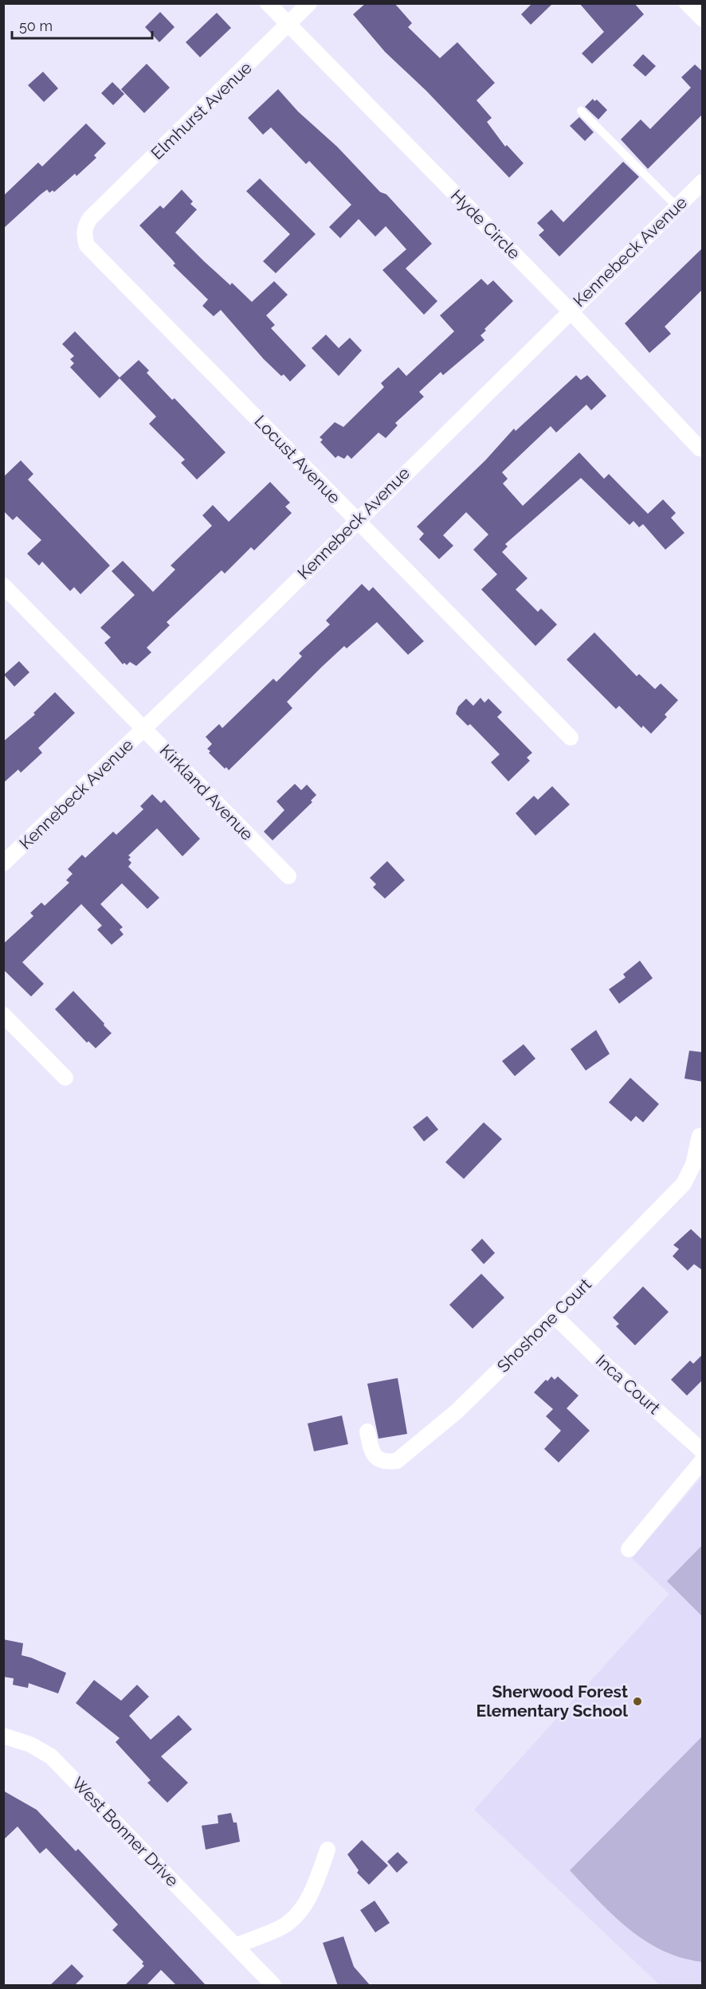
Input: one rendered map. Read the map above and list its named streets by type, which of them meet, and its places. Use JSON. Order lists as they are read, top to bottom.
{
  "streets": {
    "street": [
      "Elmhurst Avenue",
      "Hyde Circle",
      "Kennebeck Avenue",
      "Locust Avenue",
      "Kirkland Avenue",
      "Shoshone Court",
      "Inca Court",
      "West Bonner Drive"
    ]
  },
  "crossings": [
    ["Elmhurst Avenue", "Hyde Circle"],
    ["Elmhurst Avenue", "Locust Avenue"],
    ["Hyde Circle", "Kennebeck Avenue"],
    ["Kennebeck Avenue", "Locust Avenue"],
    ["Kennebeck Avenue", "Kirkland Avenue"],
    ["Shoshone Court", "Inca Court"]
  ],
  "places": ["Sherwood Forest Elementary School"],
  "scale_bar": "50 m"
}
